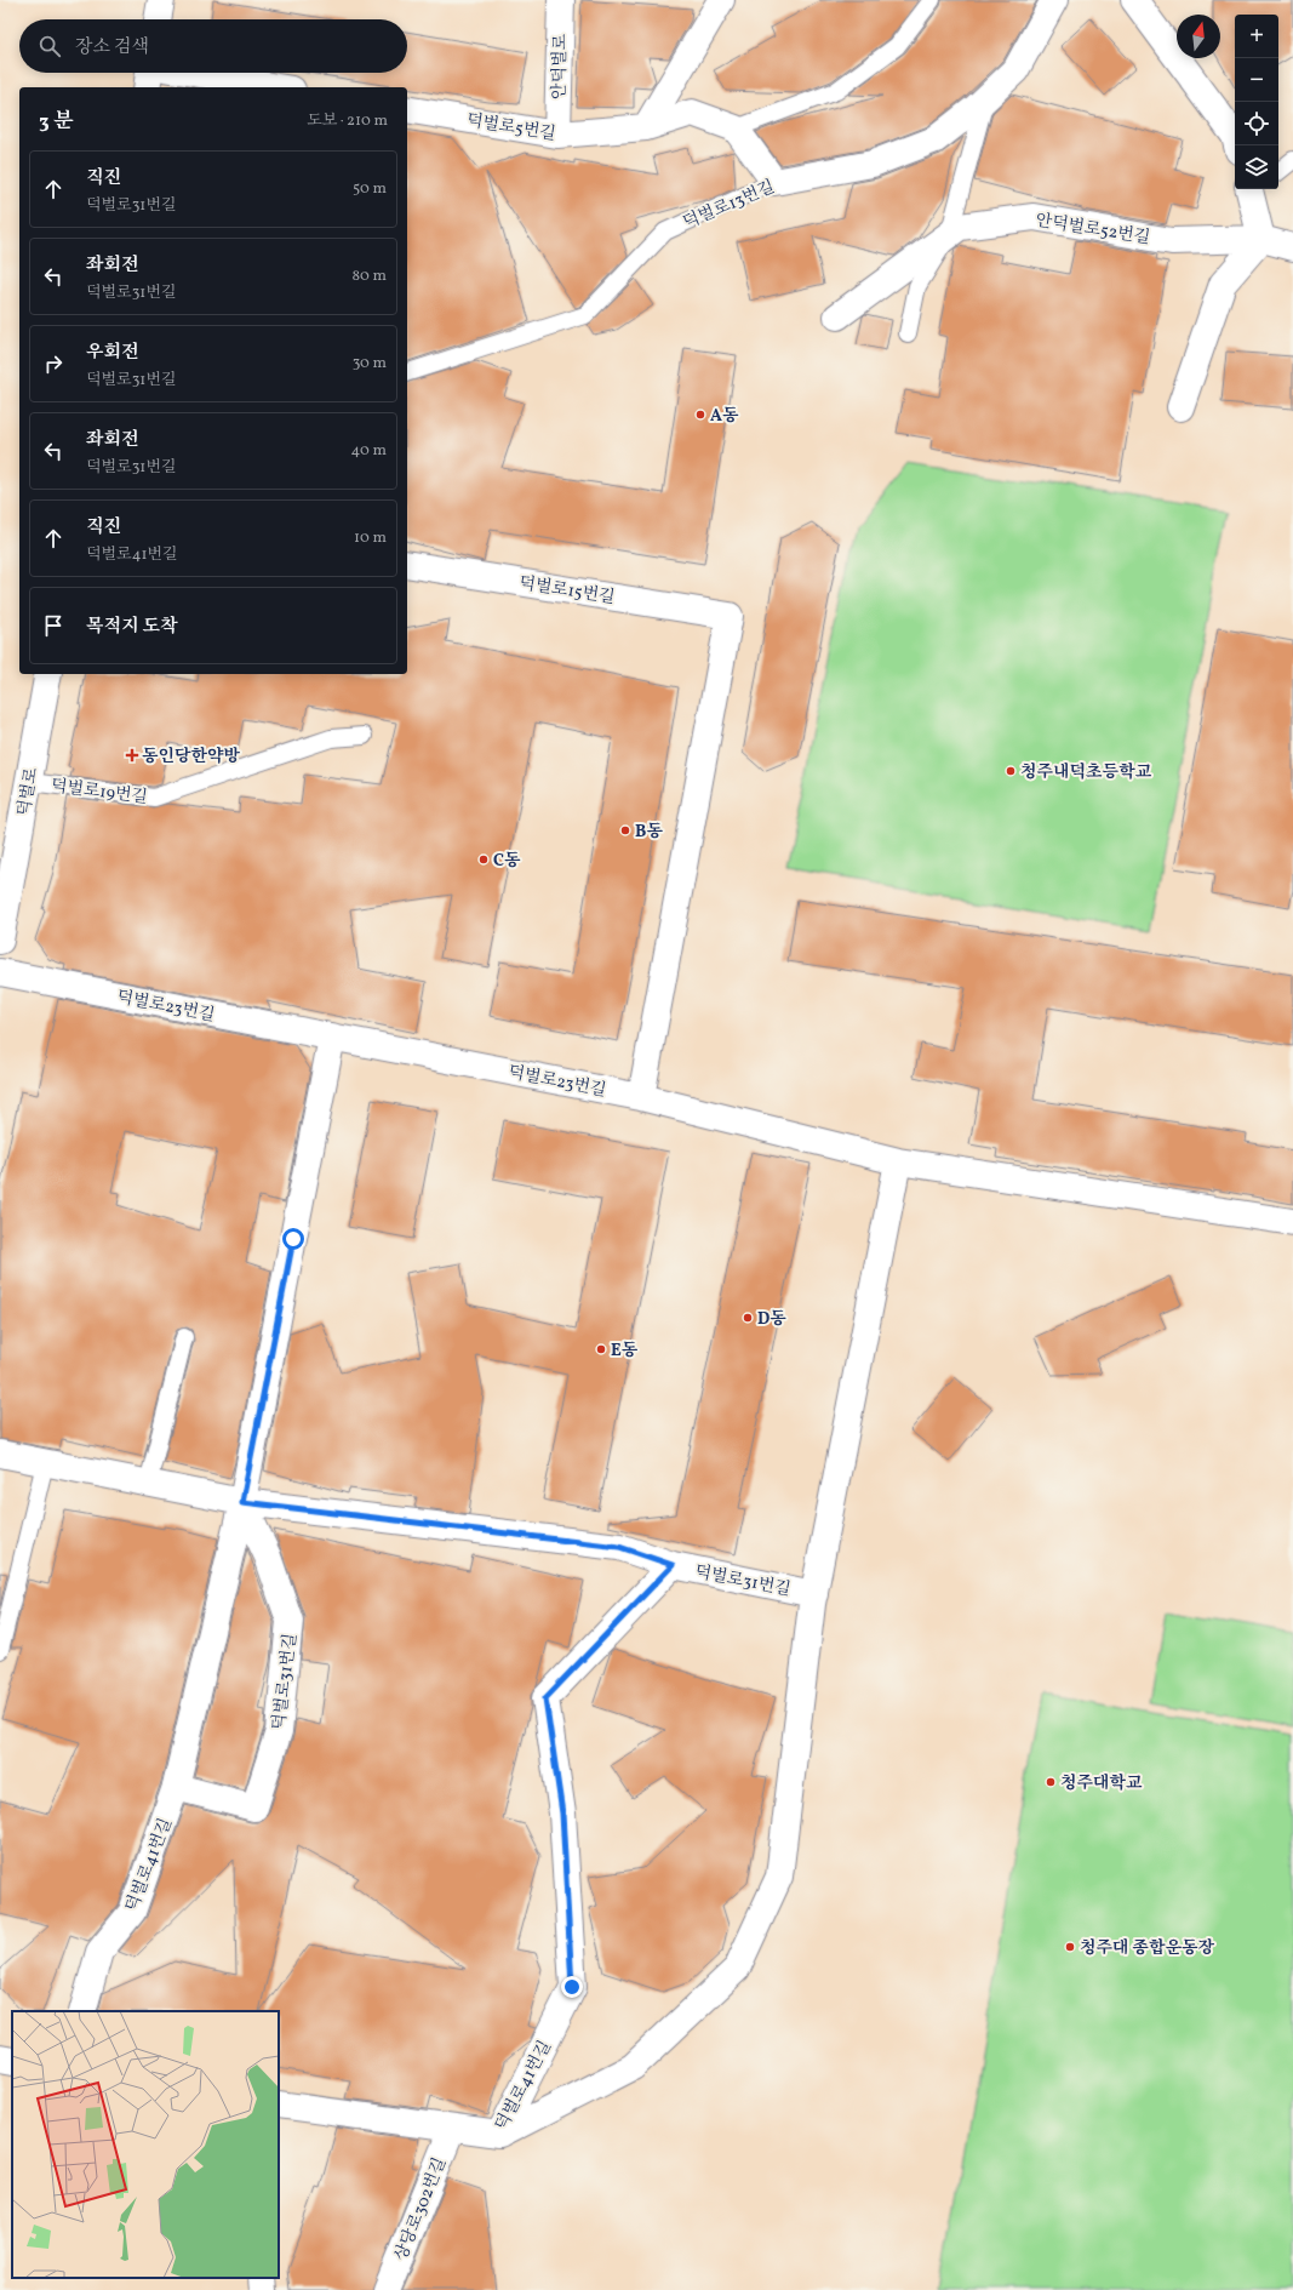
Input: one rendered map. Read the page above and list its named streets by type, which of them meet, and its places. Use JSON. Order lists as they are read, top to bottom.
{
  "streets": {
    "street": [
      "안덕벌로",
      "덕벌로5번길",
      "덕벌로13번길",
      "안덕벌로52번길",
      "덕벌로15번길",
      "덕벌로",
      "덕벌로23번길",
      "덕벌로31번길",
      "덕벌로41번길",
      "상당로302번길"
    ],
    "lane": ["덕벌로19번길"]
  },
  "crossings": [
    ["안덕벌로", "덕벌로5번길"],
    ["덕벌로15번길", "덕벌로23번길"],
    ["덕벌로19번길", "덕벌로"],
    ["덕벌로31번길", "덕벌로41번길"],
    ["덕벌로41번길", "상당로302번길"]
  ],
  "places": {
    "other": [
      "A동",
      "청주내덕초등학교",
      "B동",
      "C동",
      "D동",
      "E동",
      "청주대학교",
      "청주대 종합운동장"
    ],
    "health": ["동인당한약방"]
  },
  "north": "top",
  "page": {
    "map_buttons": ["+", "−"],
    "search": "장소 검색",
    "heading": ["3 분", "도보 · 210 m"],
    "list": [
      ["직진", "덕벌로31번길", "50 m"],
      ["좌회전", "덕벌로31번길", "80 m"],
      ["우회전", "덕벌로31번길", "30 m"],
      ["좌회전", "덕벌로31번길", "40 m"],
      ["직진", "덕벌로41번길", "10 m"],
      "목적지 도착"
    ]
  }
}
